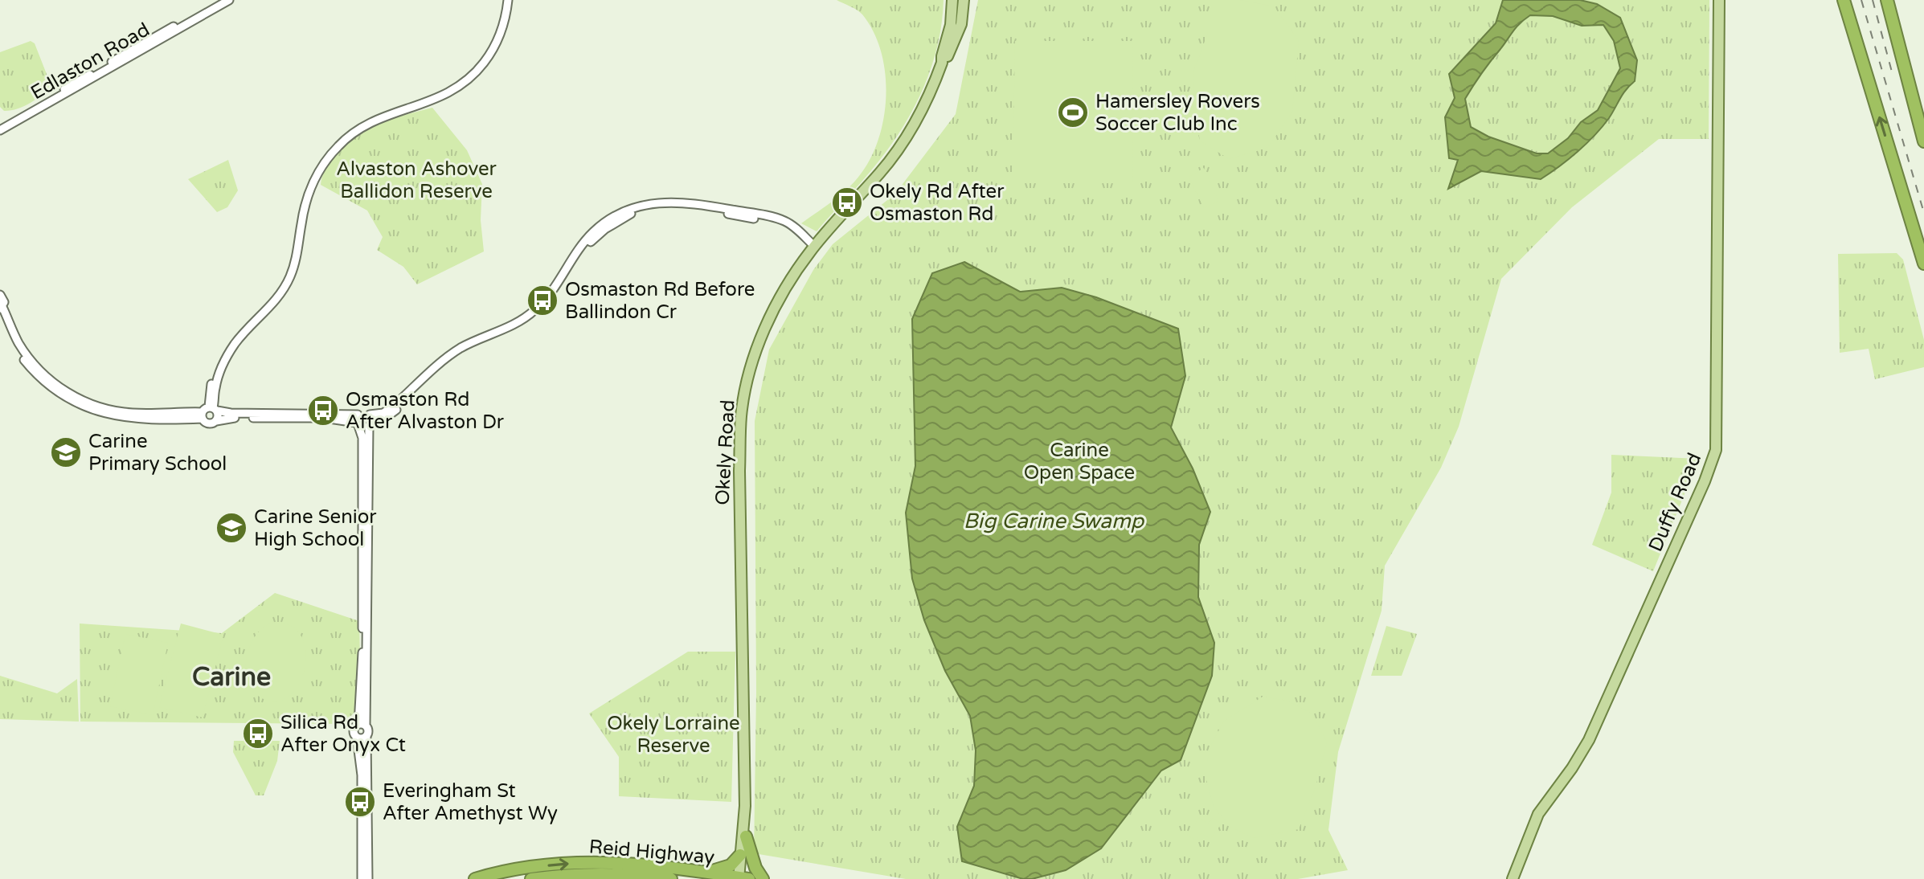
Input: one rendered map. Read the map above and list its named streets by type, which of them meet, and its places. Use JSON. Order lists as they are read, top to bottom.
{
  "streets": {
    "highway": ["Reid Highway"],
    "main road": ["Okely Road", "Duffy Road"],
    "street": ["Edlaston Road"]
  },
  "crossings": [
    ["Okely Road", "Reid Highway"]
  ],
  "districts": ["Carine"],
  "water": ["Big Carine Swamp"],
  "parks": ["Alvaston Ashover Ballidon Reserve", "Carine Open Space", "Okely Lorraine Reserve"],
  "places": {
    "sports": ["Hamersley Rovers Soccer Club Inc"],
    "bus stop": [
      "Okely Rd After Osmaston Rd",
      "Osmaston Rd Before Ballindon Cr",
      "Osmaston Rd After Alvaston Dr",
      "Silica Rd After Onyx Ct",
      "Everingham St After Amethyst Wy"
    ],
    "school or university": ["Carine Primary School", "Carine Senior High School"]
  }
}
